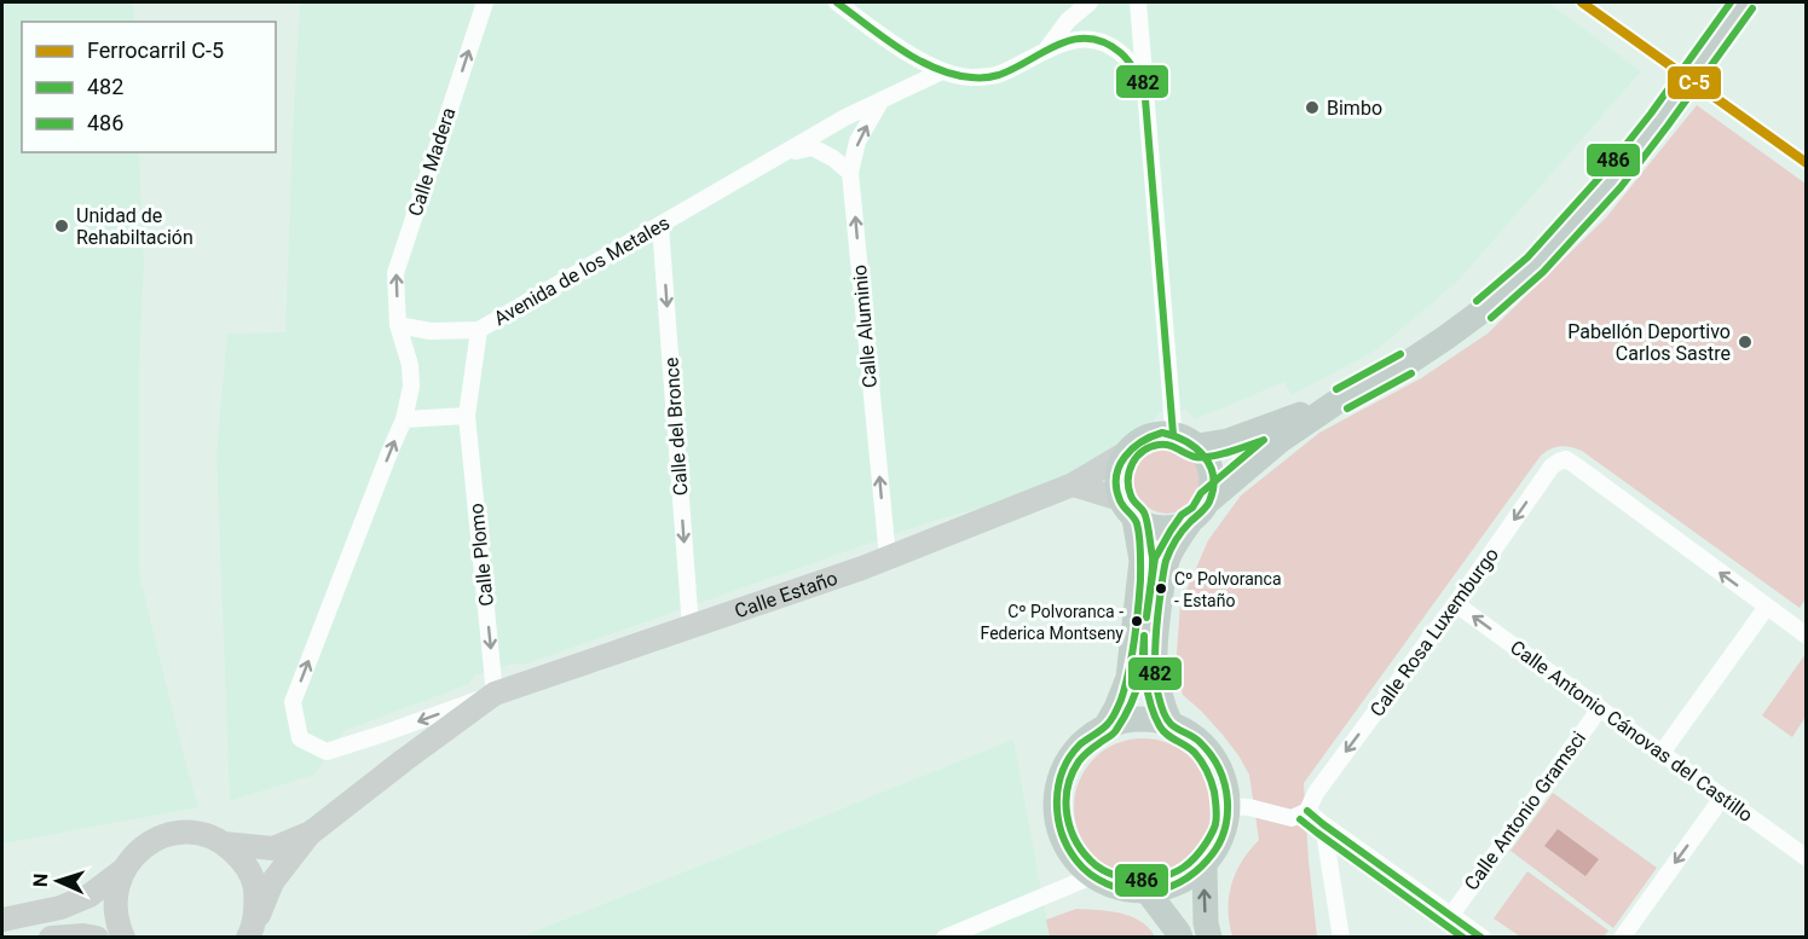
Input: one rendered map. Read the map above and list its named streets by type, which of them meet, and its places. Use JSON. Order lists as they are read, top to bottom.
{
  "streets": {
    "main road": ["Calle Estaño"],
    "street": [
      "Calle Madera",
      "Avenida de los Metales",
      "Calle Aluminio",
      "Calle del Bronce",
      "Calle Plomo",
      "Calle Rosa Luxemburgo",
      "Calle Antonio Cánovas del Castillo",
      "Calle Antonio Gramsci"
    ]
  },
  "crossings": [
    ["Calle Madera", "Calle Estaño"],
    ["Avenida de los Metales", "Calle Aluminio"],
    ["Avenida de los Metales", "Calle del Bronce"],
    ["Avenida de los Metales", "Calle Plomo"],
    ["Calle Aluminio", "Calle Estaño"],
    ["Calle del Bronce", "Calle Estaño"],
    ["Calle Plomo", "Calle Estaño"],
    ["Calle Rosa Luxemburgo", "Calle Antonio Cánovas del Castillo"],
    ["Calle Antonio Cánovas del Castillo", "Calle Antonio Gramsci"]
  ],
  "one_way": [
    "Calle Madera",
    "Calle Aluminio",
    "Calle del Bronce",
    "Calle Plomo",
    "Calle Antonio Cánovas del Castillo"
  ],
  "places": [
    "Bimbo",
    "Unidad de Rehabiltación",
    "Pabellón Deportivo Carlos Sastre",
    "Cº Polvoranca - Estaño",
    "Cº Polvoranca - Federica Montseny"
  ],
  "lines": ["rail line C-5", "transit line 482", "transit line 486"],
  "legend": ["Ferrocarril C-5", "482", "486"],
  "north": "left"
}
